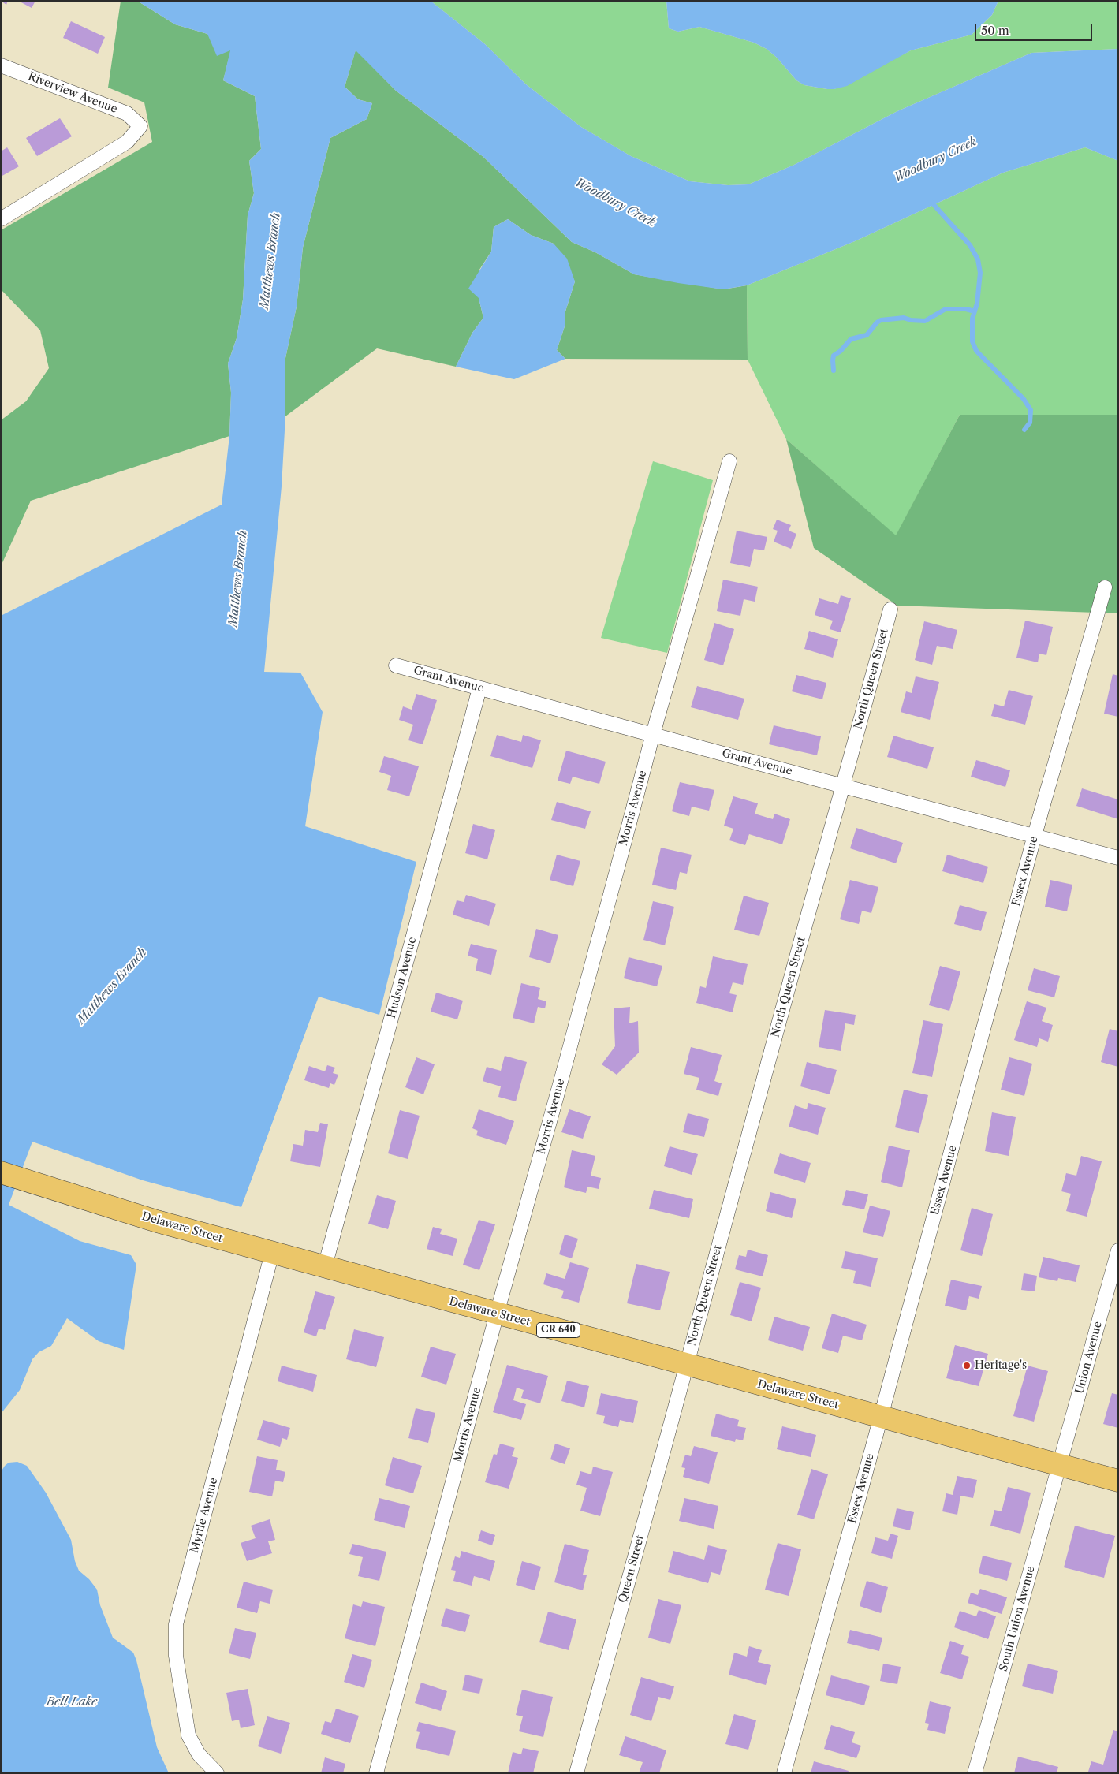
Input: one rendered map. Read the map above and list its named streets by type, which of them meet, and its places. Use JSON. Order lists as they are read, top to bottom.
{
  "streets": {
    "main road": ["Delaware Street", "CR 640"],
    "street": [
      "Riverview Avenue",
      "North Queen Street",
      "Grant Avenue",
      "Morris Avenue",
      "Essex Avenue",
      "Hudson Avenue",
      "Union Avenue",
      "Myrtle Avenue",
      "Queen Street",
      "South Union Avenue"
    ]
  },
  "crossings": [
    ["North Queen Street", "Grant Avenue"],
    ["North Queen Street", "Delaware Street"],
    ["North Queen Street", "Queen Street"],
    ["Grant Avenue", "Morris Avenue"],
    ["Grant Avenue", "Essex Avenue"],
    ["Grant Avenue", "Hudson Avenue"],
    ["Morris Avenue", "Delaware Street"],
    ["Essex Avenue", "Delaware Street"],
    ["Hudson Avenue", "Delaware Street"],
    ["Delaware Street", "Union Avenue"],
    ["Delaware Street", "Myrtle Avenue"],
    ["Delaware Street", "Queen Street"],
    ["Delaware Street", "South Union Avenue"],
    ["Union Avenue", "South Union Avenue"]
  ],
  "water": ["Woodbury Creek", "Matthews Branch", "Bell Lake"],
  "places": ["Heritage's"],
  "scale_bar": "50 m"
}
